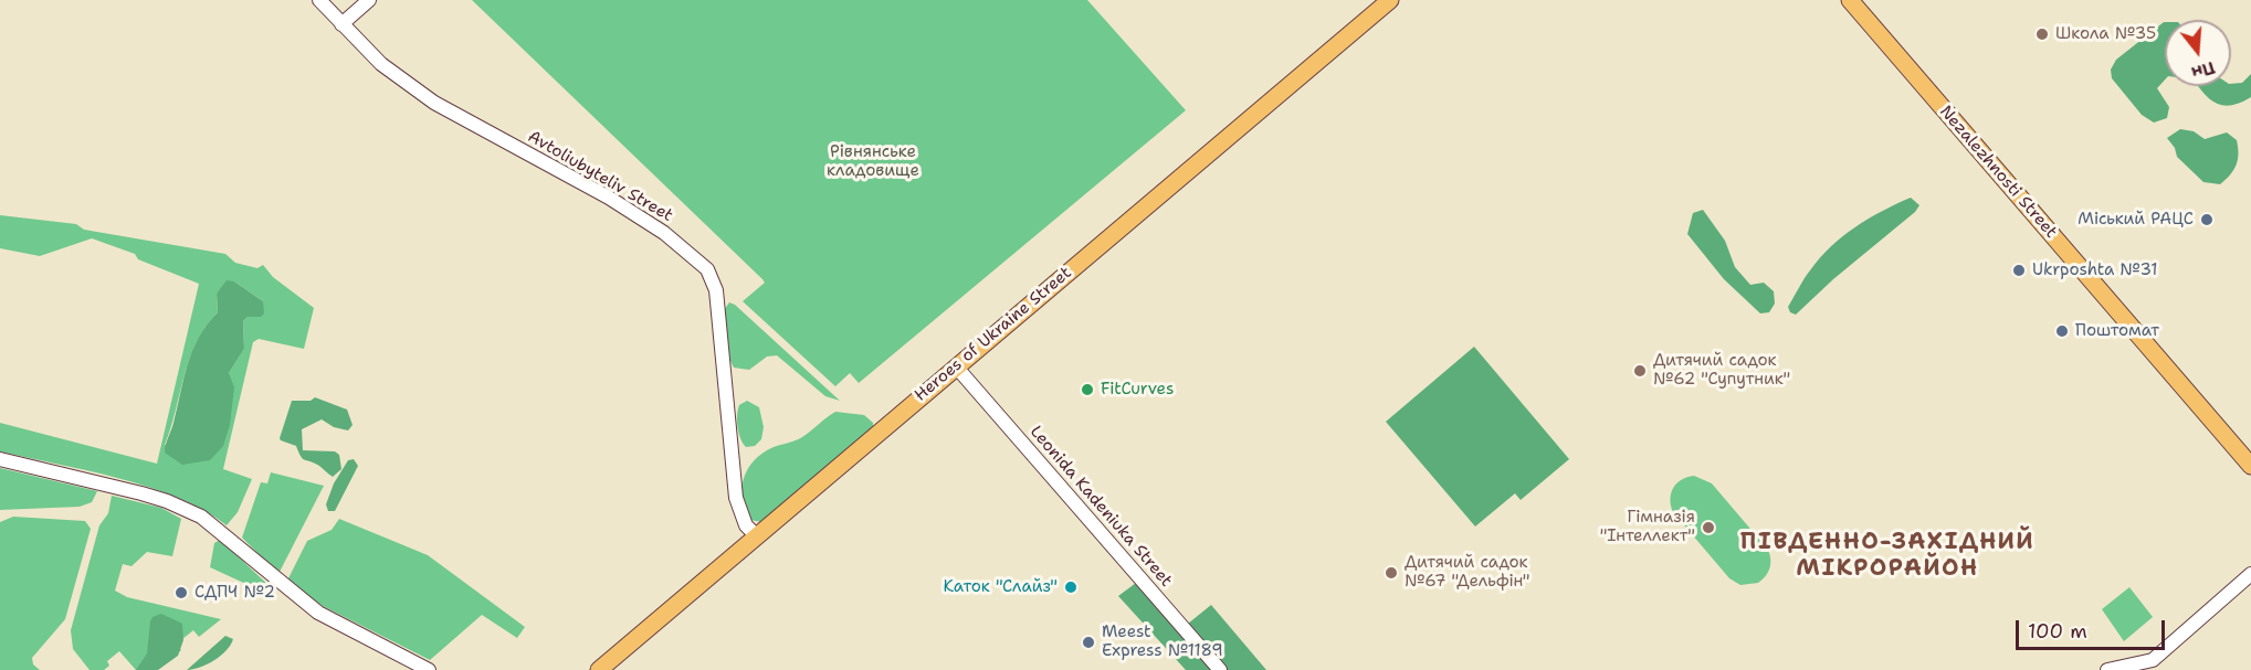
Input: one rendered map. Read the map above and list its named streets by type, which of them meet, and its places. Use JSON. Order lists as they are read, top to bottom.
{
  "streets": {
    "main road": ["Nezalezhnosti Street", "Heroes of Ukraine Street"],
    "street": ["Avtoliubyteliv Street", "Leonida Kadeniuka Street"]
  },
  "crossings": [
    ["Avtoliubyteliv Street", "Heroes of Ukraine Street"],
    ["Heroes of Ukraine Street", "Leonida Kadeniuka Street"]
  ],
  "districts": ["ПІВДЕННО-ЗАХІДНИЙ МІКРОРАЙОН"],
  "parks": ["Рівнянське кладовище"],
  "places": [
    "Школа №35",
    "Міський РАЦС",
    "Ukrposhta №31",
    "Поштомат",
    "Дитячий садок №62 \"Супутник\"",
    "FitCurves",
    "Гімназія \"Інтеллект\"",
    "Дитячий садок №67 \"Дельфін\"",
    "Каток \"Слайз\"",
    "СДПЧ №2",
    "Meest Express №1189"
  ],
  "scale_bar": "100 m",
  "north": "bottom"
}
